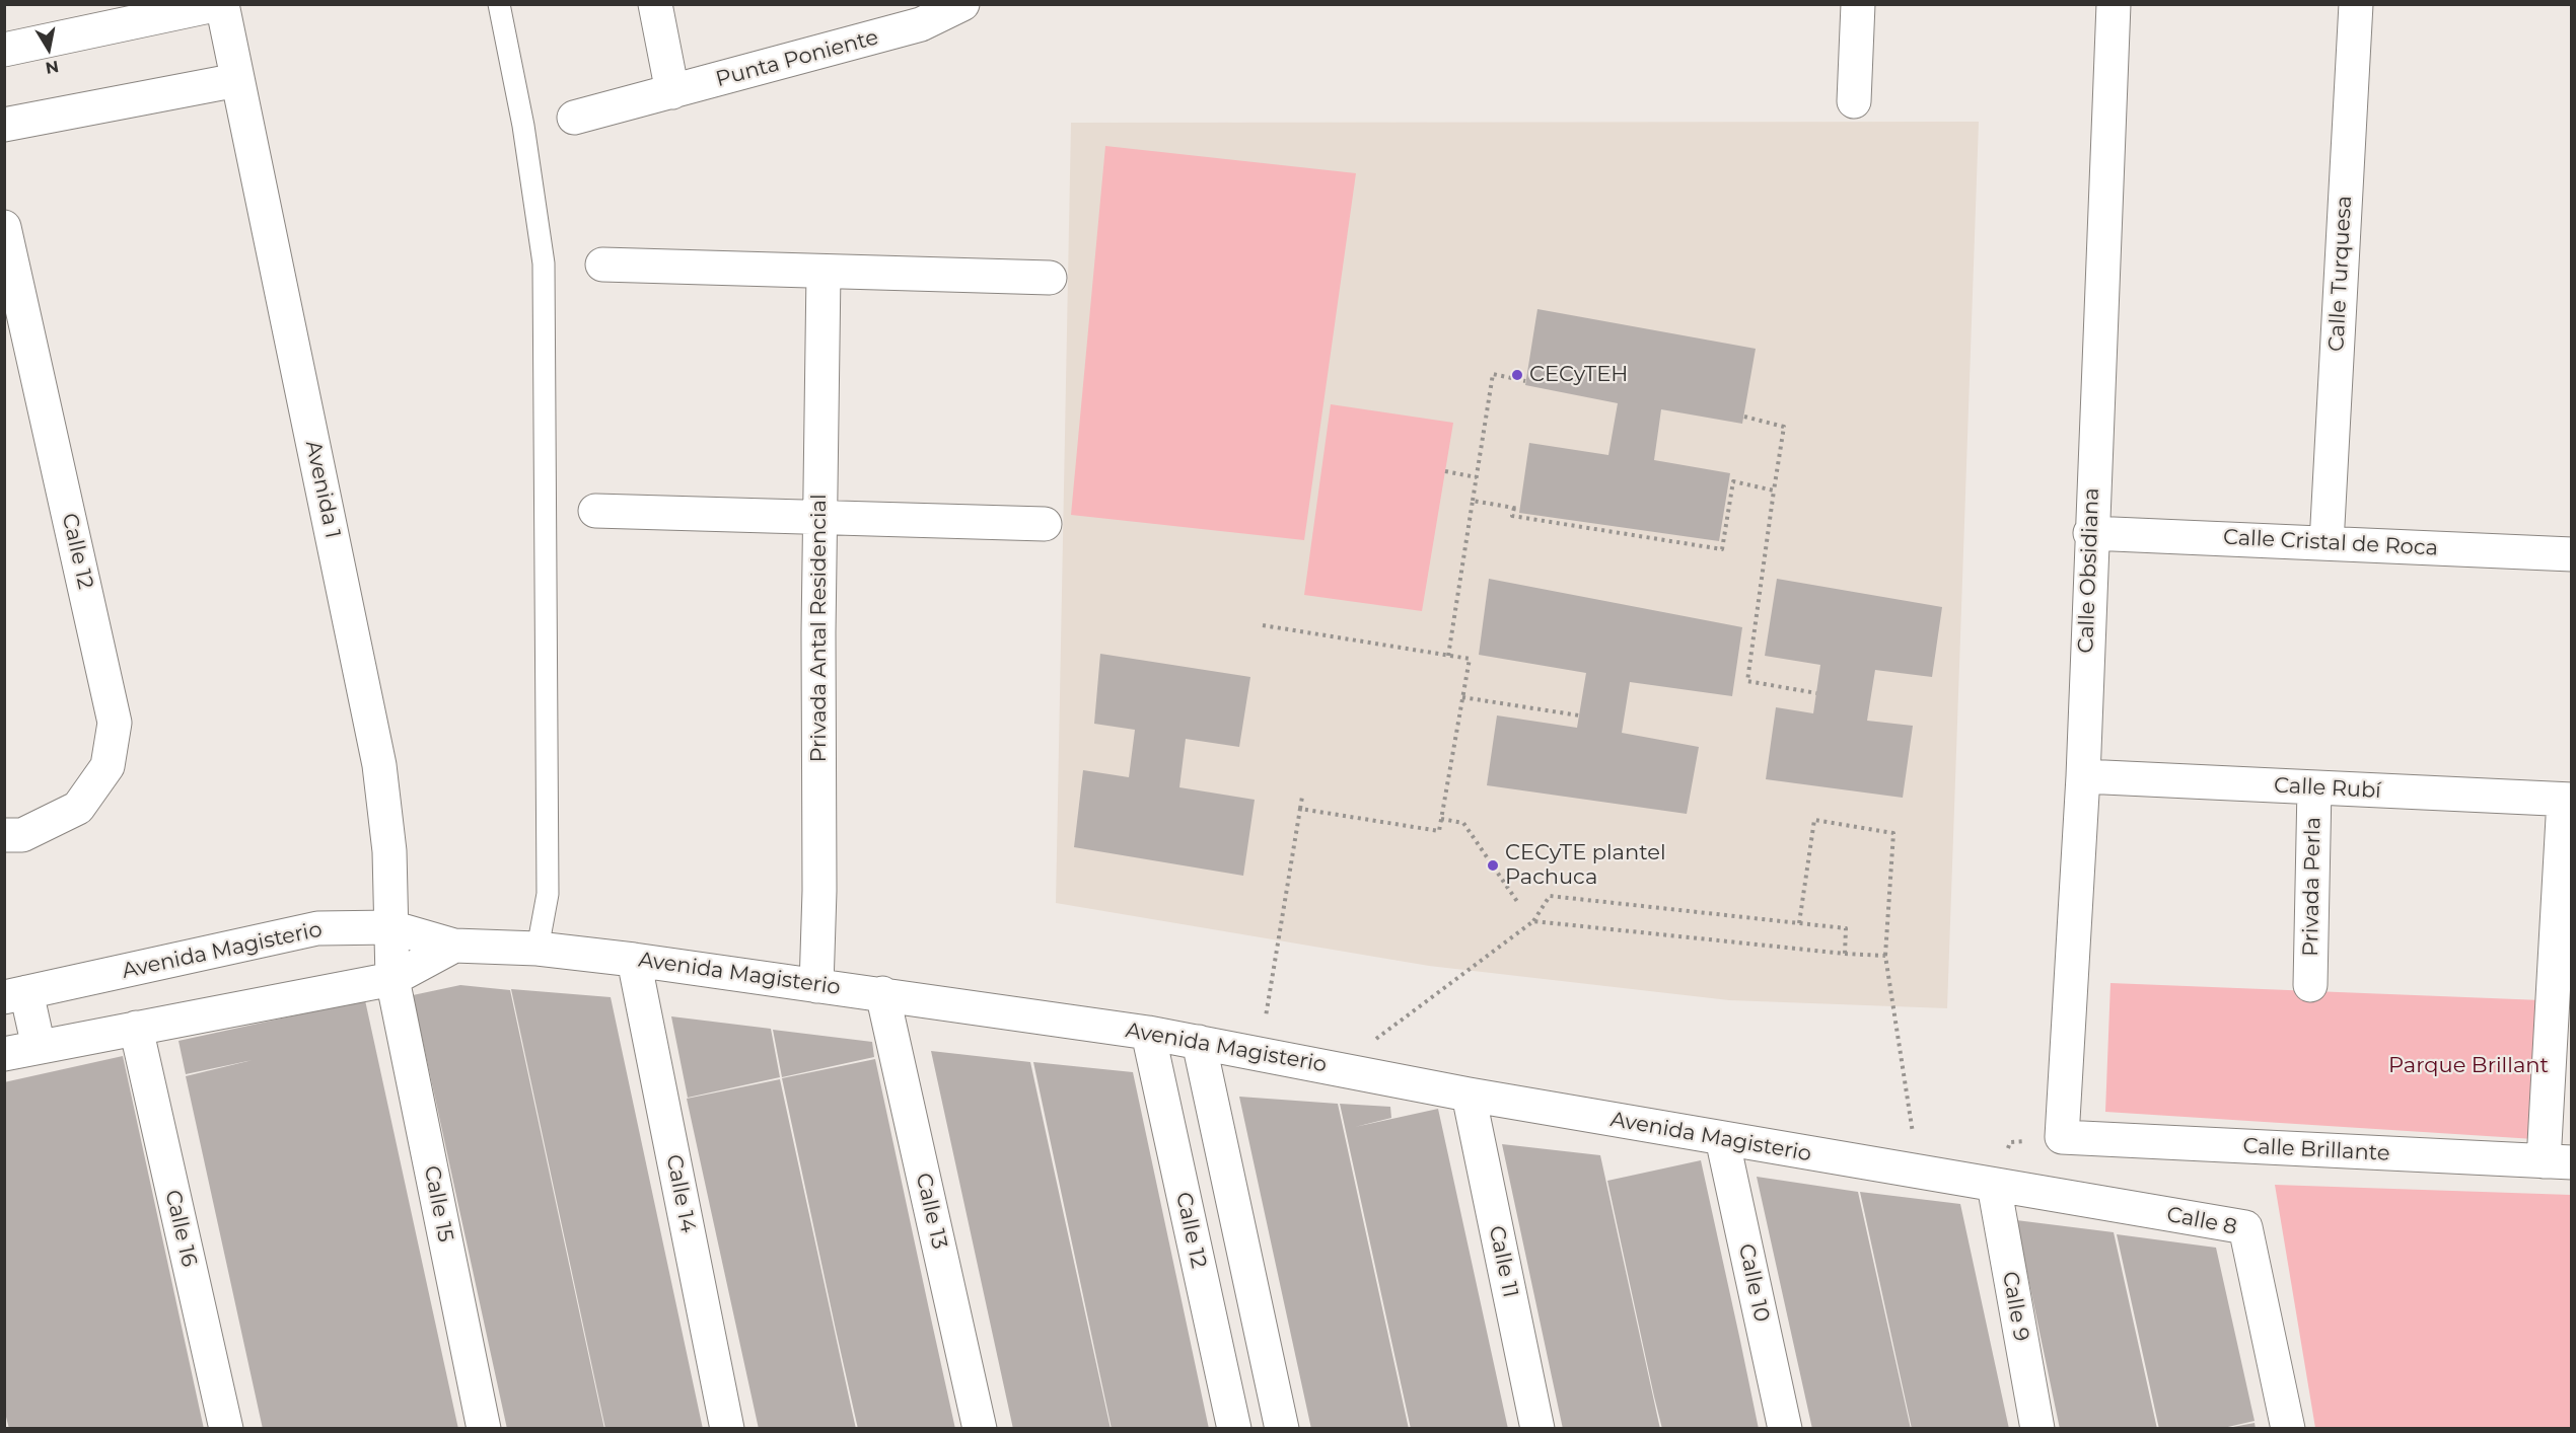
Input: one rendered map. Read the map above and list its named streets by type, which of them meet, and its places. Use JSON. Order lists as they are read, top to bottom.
{
  "streets": {
    "street": [
      "Punta Poniente",
      "Calle Turquesa",
      "Avenida 1",
      "Calle Cristal de Roca",
      "Calle 12",
      "Calle Obsidiana",
      "Privada Antal Residencial",
      "Calle Rubí",
      "Privada Perla",
      "Avenida Magisterio",
      "Calle Brillante",
      "Calle 14",
      "Calle 15",
      "Calle 13",
      "Calle 8",
      "Calle 16",
      "Calle 11",
      "Calle 10",
      "Calle 9"
    ]
  },
  "crossings": [
    ["Calle Turquesa", "Calle Cristal de Roca"],
    ["Avenida 1", "Avenida Magisterio"],
    ["Avenida 1", "Calle 15"],
    ["Calle Cristal de Roca", "Calle Obsidiana"],
    ["Calle 12", "Avenida Magisterio"],
    ["Calle Obsidiana", "Calle Rubí"],
    ["Calle Obsidiana", "Calle Brillante"],
    ["Privada Antal Residencial", "Avenida Magisterio"],
    ["Calle Rubí", "Privada Perla"],
    ["Avenida Magisterio", "Calle 14"],
    ["Avenida Magisterio", "Calle 13"],
    ["Avenida Magisterio", "Calle 8"],
    ["Avenida Magisterio", "Calle 11"],
    ["Avenida Magisterio", "Calle 10"],
    ["Avenida Magisterio", "Calle 9"],
    ["Calle 8", "Calle 9"]
  ],
  "parks": ["Parque Brillant"],
  "places": ["CECyTEH", "CECyTE plantel Pachuca"],
  "north": "bottom"
}
